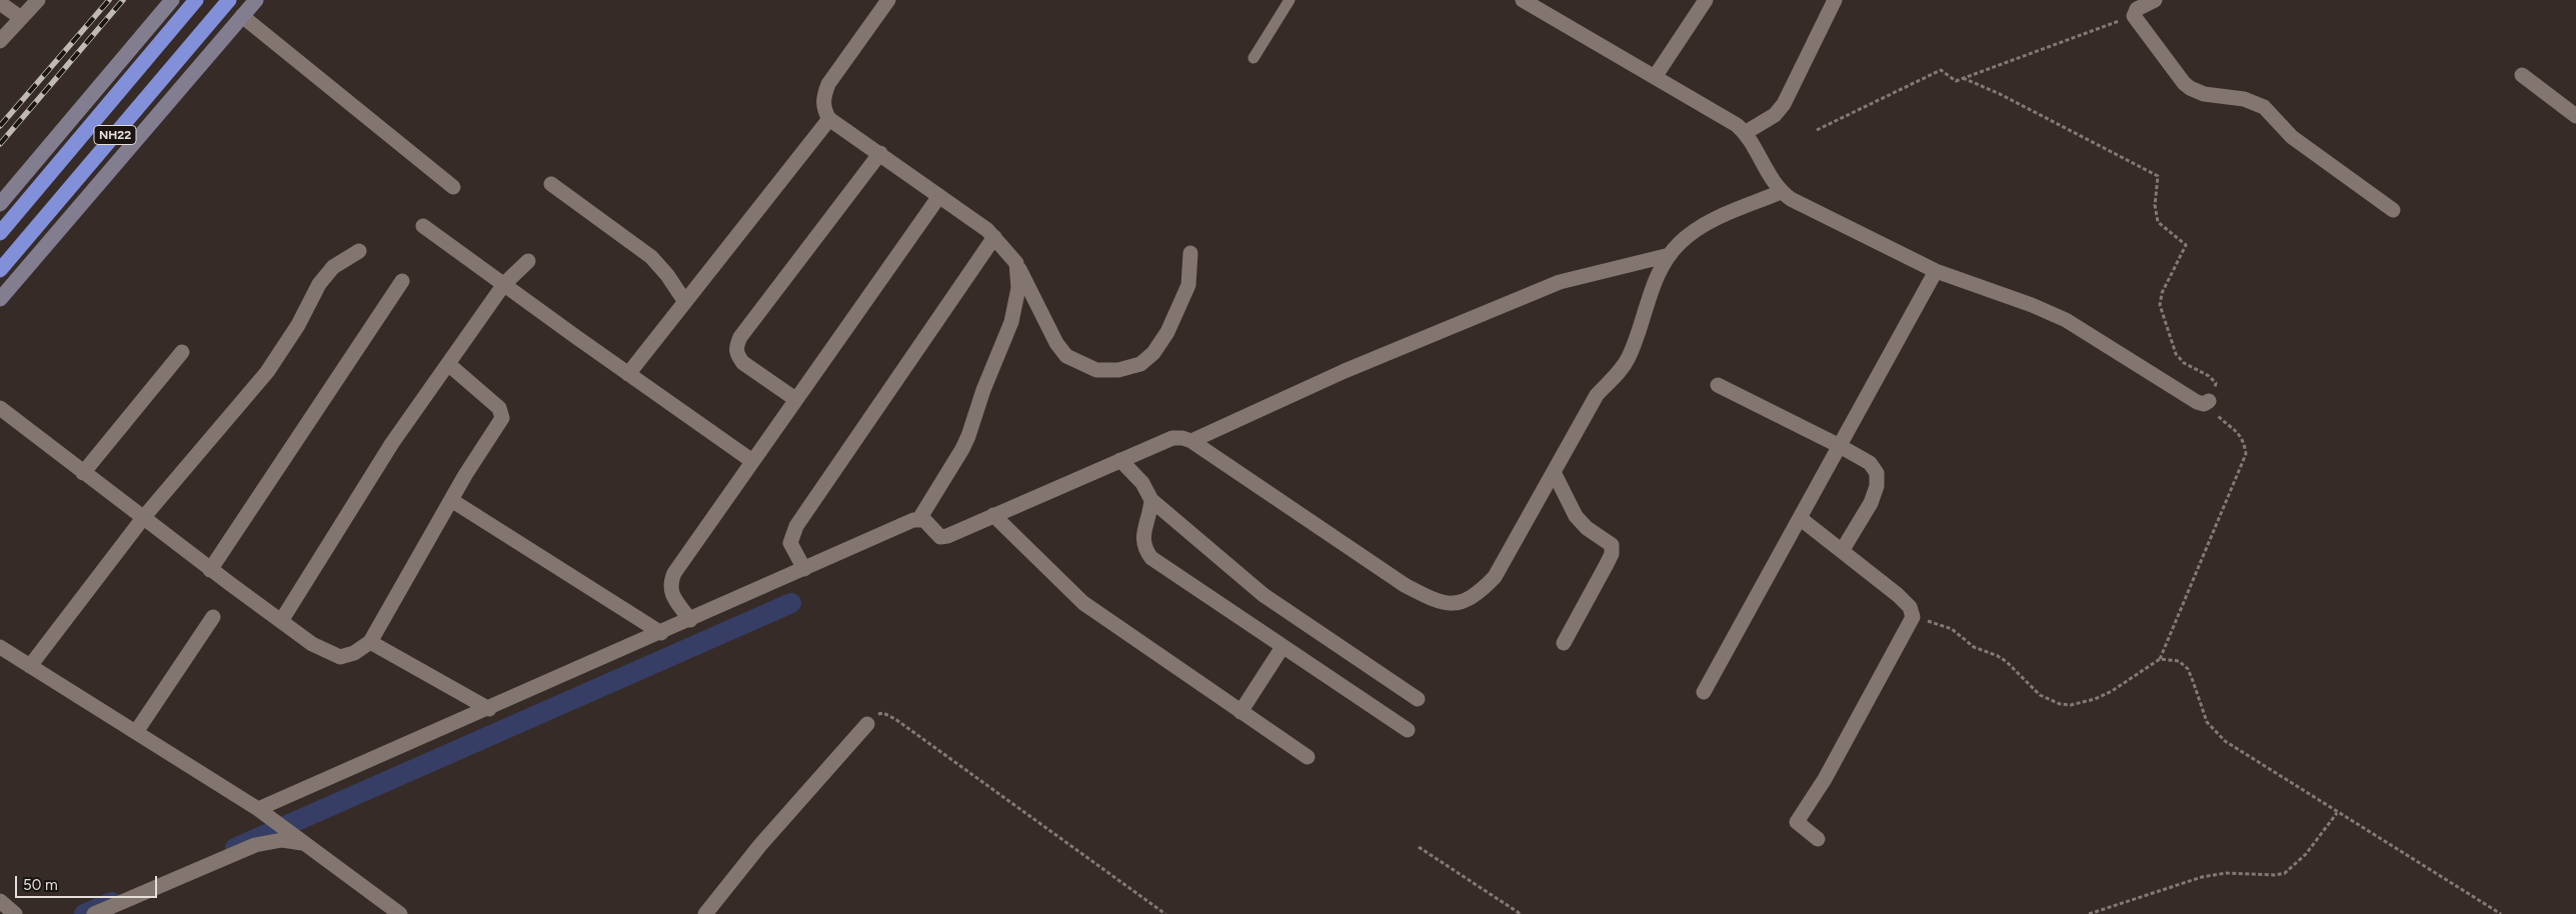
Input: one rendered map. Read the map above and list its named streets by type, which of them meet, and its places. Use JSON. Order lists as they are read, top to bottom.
{
  "streets": {
    "highway": ["NH22"]
  },
  "scale_bar": "50 m"
}
